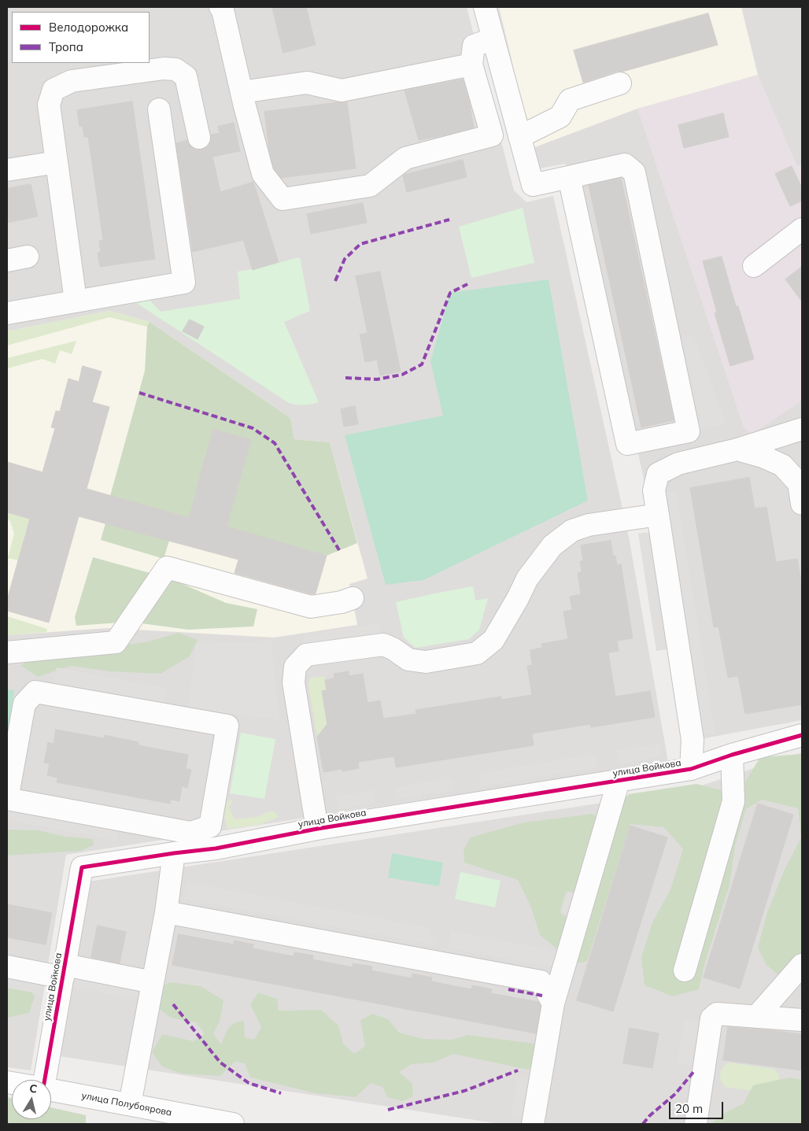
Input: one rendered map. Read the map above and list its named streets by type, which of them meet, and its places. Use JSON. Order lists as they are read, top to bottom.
{
  "streets": {
    "street": ["улица Войкова", "улица Полубоярова"]
  },
  "legend": ["Велодорожка", "Тропа"],
  "scale_bar": "20 m",
  "north": "top"
}
